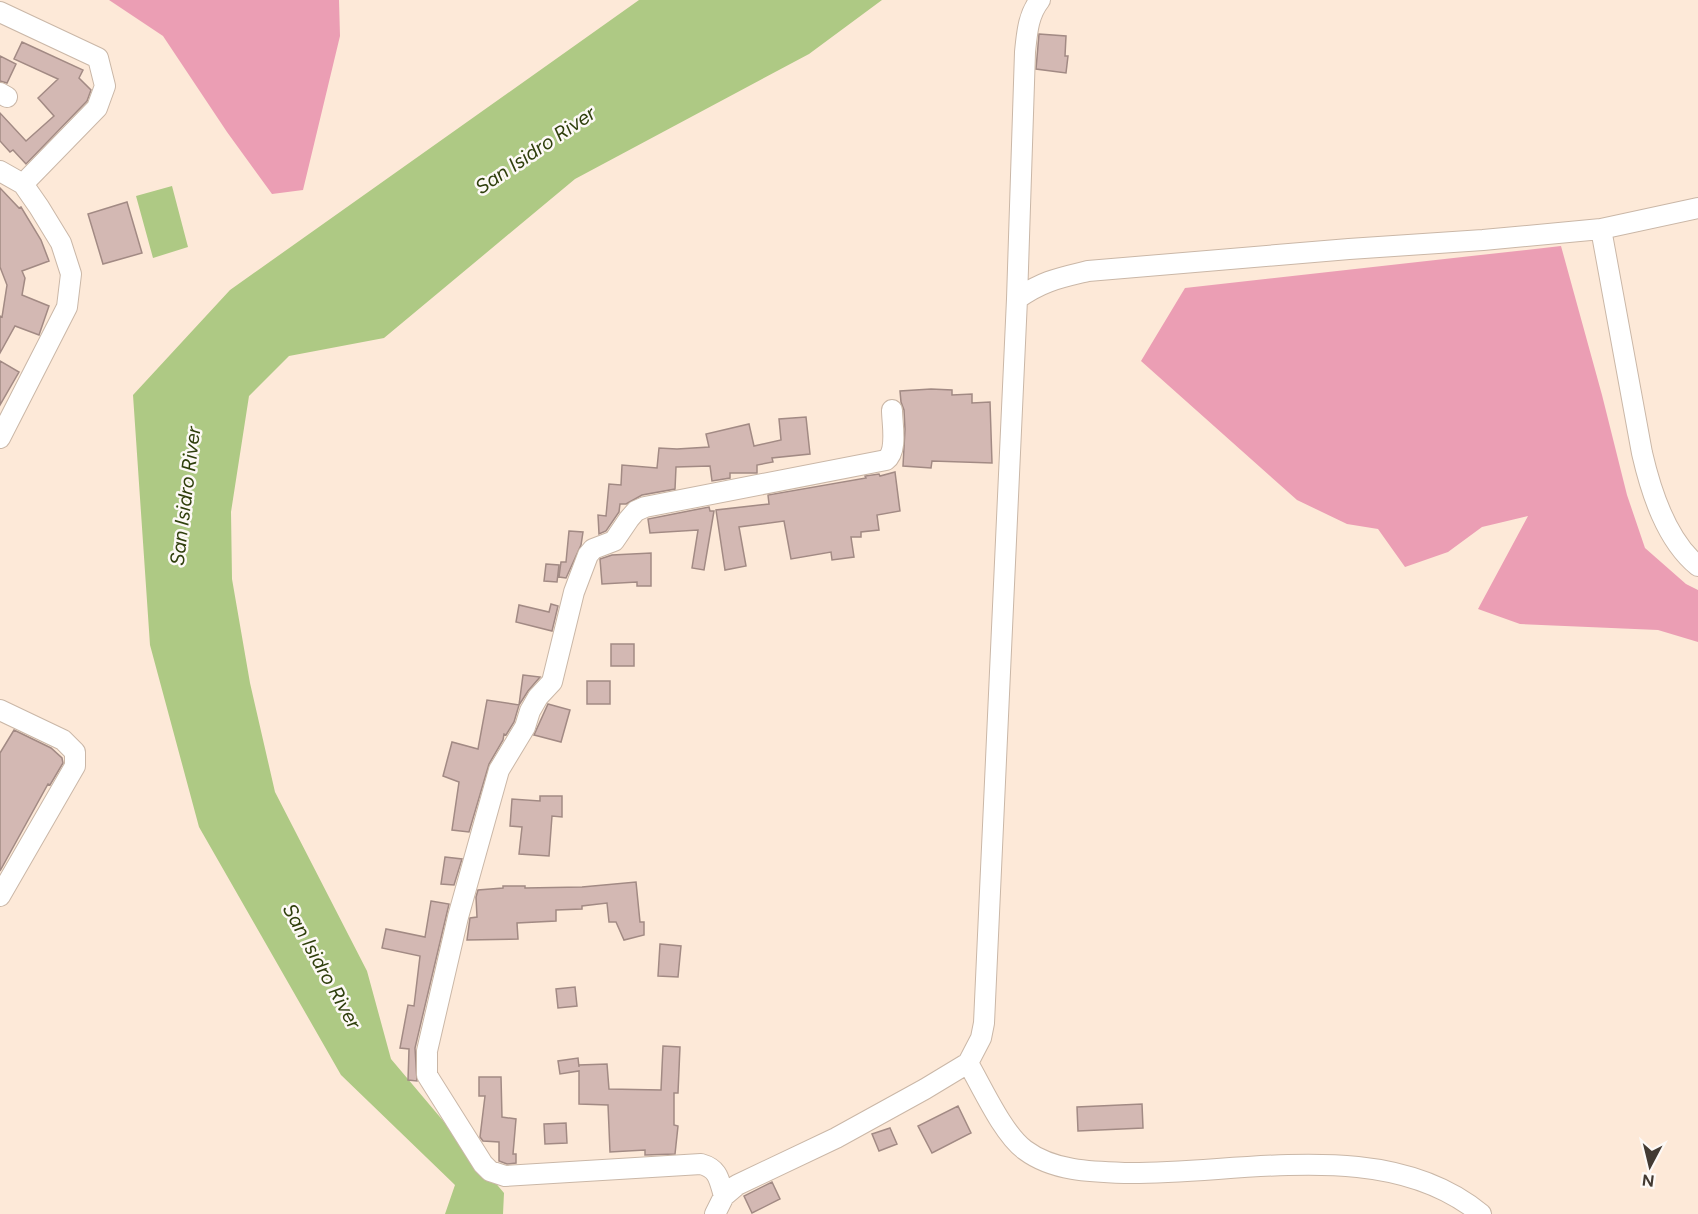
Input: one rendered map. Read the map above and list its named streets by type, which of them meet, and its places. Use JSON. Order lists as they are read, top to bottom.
{
  "water": ["San Isidro River"],
  "north": "bottom"
}
